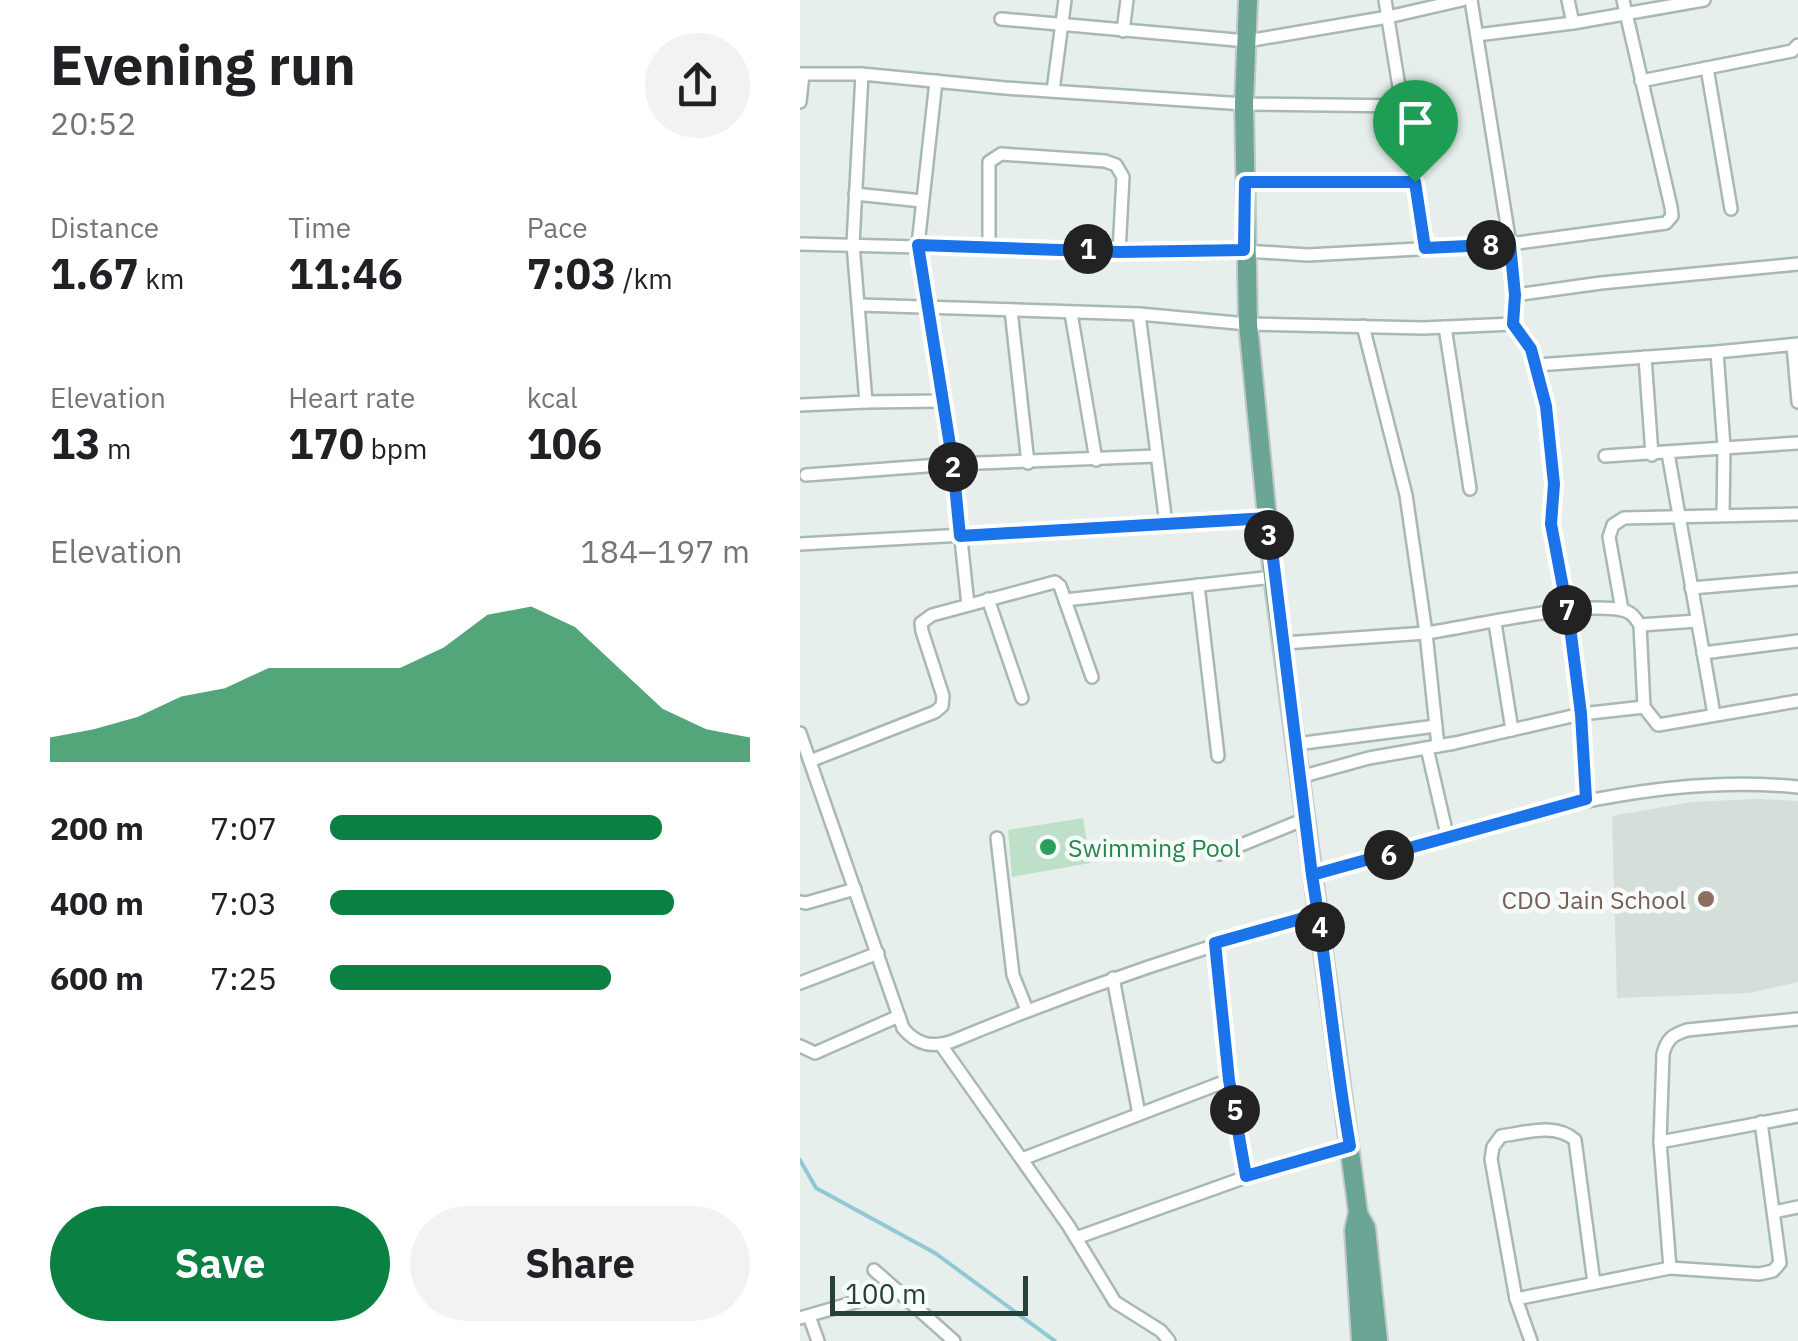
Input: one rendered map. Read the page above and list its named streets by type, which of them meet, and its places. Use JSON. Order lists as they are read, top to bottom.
{
  "places": ["Swimming Pool", "CDO Jain School"],
  "scale_bar": "100 m",
  "page": {
    "heading": ["Evening run", "20:52"],
    "stats": [
      ["Distance", "1.67 km"],
      ["Time", "11:46"],
      ["Pace", "7:03 /km"],
      ["Elevation", "13 m"],
      ["Heart rate", "170 bpm"],
      ["kcal", "106"]
    ],
    "pins": [
      "8",
      "1",
      "2",
      "3",
      "7",
      "6",
      "4",
      "5"
    ],
    "chart": ["Elevation", "184–197 m"],
    "list": [
      {
        "name": "200 m",
        "note": "7:07"
      },
      {
        "name": "400 m",
        "note": "7:03"
      },
      {
        "name": "600 m",
        "note": "7:25"
      }
    ],
    "buttons": ["Save", "Share"],
    "scale": "100 m"
  }
}
